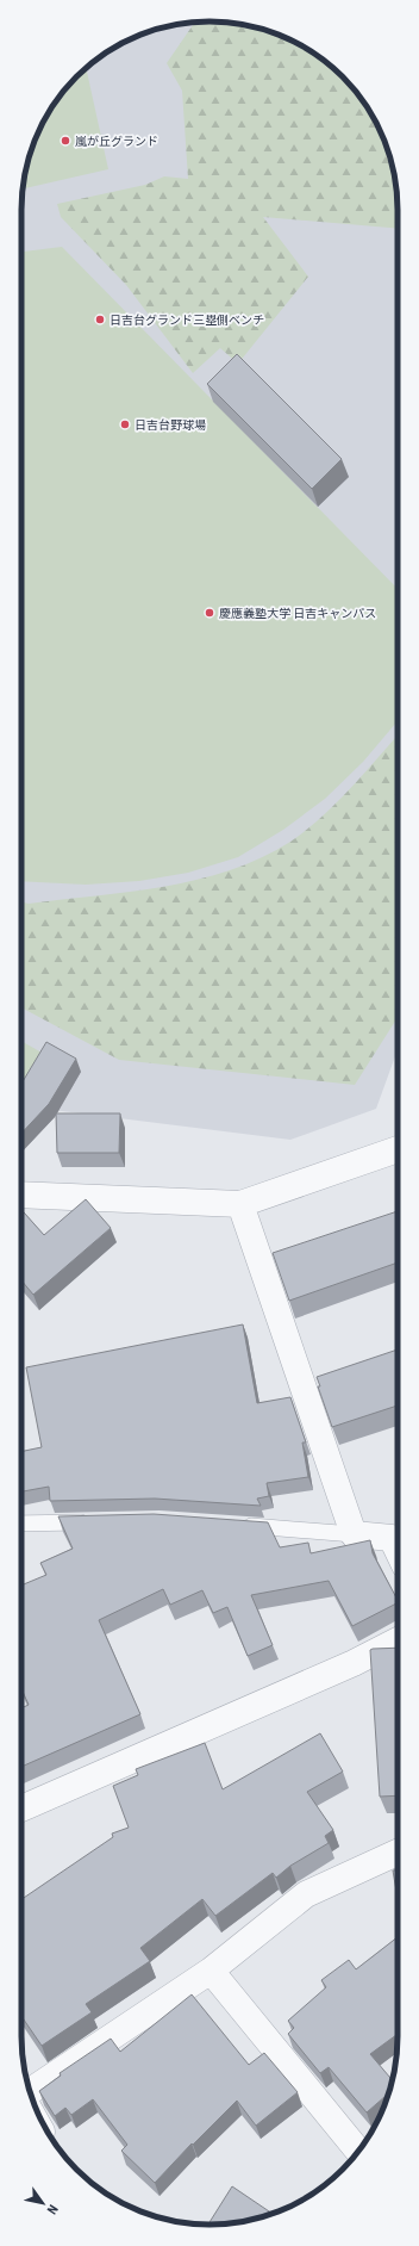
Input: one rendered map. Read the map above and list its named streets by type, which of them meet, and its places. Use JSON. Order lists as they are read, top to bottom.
{
  "places": [
    "嵐が丘グランド",
    "日吉台グランド三塁側ベンチ",
    "日吉台野球場",
    "慶應義塾大学 日吉キャンパス"
  ],
  "north": "bottom right"
}
